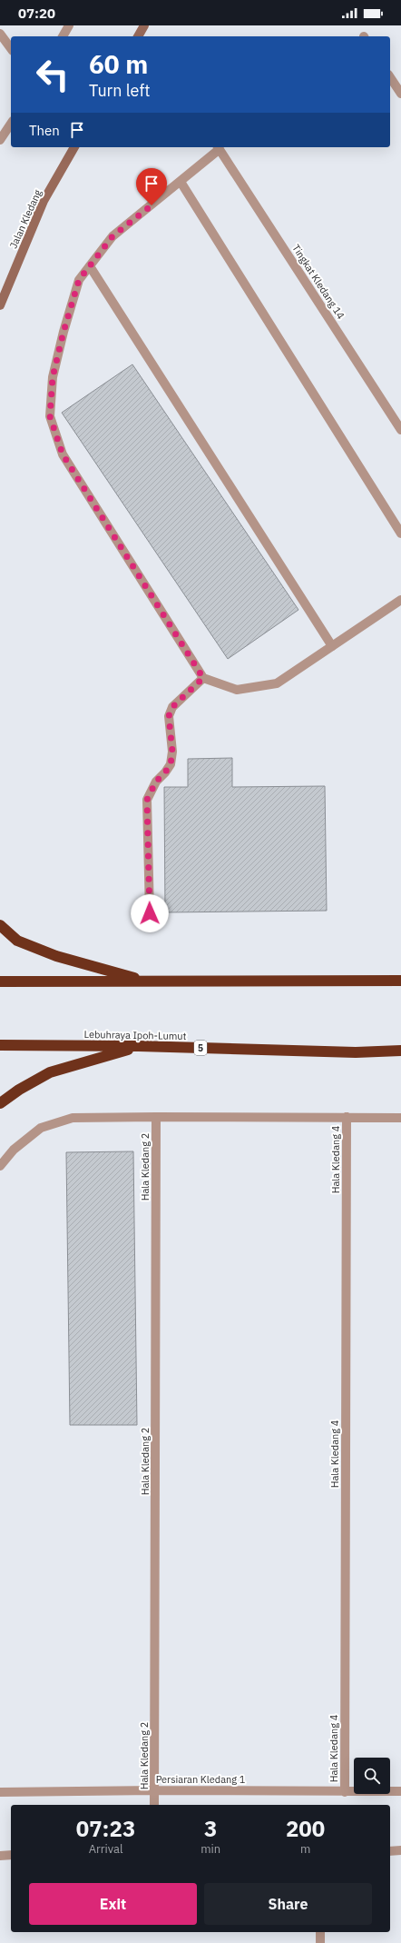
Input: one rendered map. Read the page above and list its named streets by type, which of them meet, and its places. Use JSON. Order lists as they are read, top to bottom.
{
  "streets": {
    "highway": ["Lebuhraya Ipoh-Lumut", "5"],
    "main road": ["Jalan Kledang"],
    "street": [
      "Tingkat Kledang 14",
      "Hala Kledang 4",
      "Hala Kledang 2",
      "Persiaran Kledang 1"
    ]
  },
  "crossings": [
    ["Hala Kledang 4", "Persiaran Kledang 1"],
    ["Hala Kledang 2", "Persiaran Kledang 1"]
  ],
  "page": {
    "status": "07:20",
    "turn": ["60 m", "Turn left"],
    "then": "Then",
    "eta": [
      "07:23",
      "Arrival",
      "3",
      "min",
      "200",
      "m"
    ],
    "buttons": ["Exit", "Share"]
  }
}
